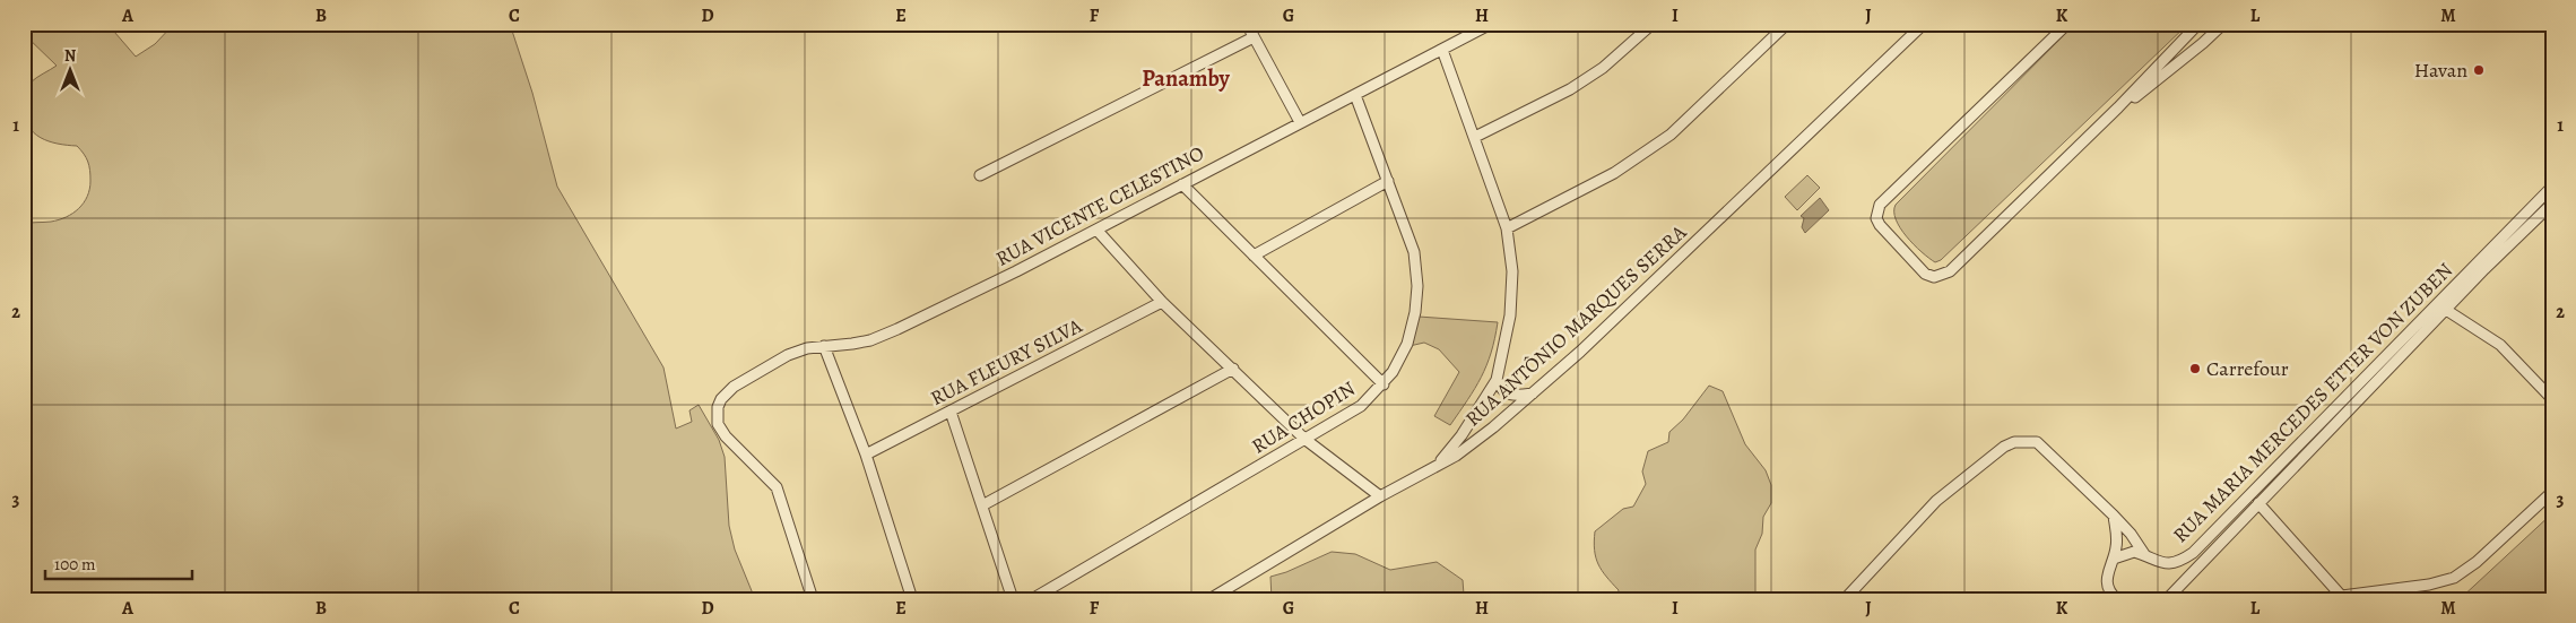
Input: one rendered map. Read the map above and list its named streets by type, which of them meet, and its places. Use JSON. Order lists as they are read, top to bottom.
{
  "streets": {
    "street": [
      "RUA VICENTE CELESTINO",
      "RUA ANTÔNIO MARQUES SERRA",
      "RUA FLEURY SILVA",
      "RUA MARIA MERCEDES ETTER VON ZUBEN",
      "RUA CHOPIN"
    ]
  },
  "crossings": [
    ["RUA VICENTE CELESTINO", "RUA CHOPIN"]
  ],
  "districts": ["Panamby"],
  "places": ["Havan", "Carrefour"],
  "scale_bar": "100 m",
  "north": "top",
  "grid": {
    "columns": [
      "A",
      "B",
      "C",
      "D",
      "E",
      "F",
      "G",
      "H",
      "I",
      "J",
      "K",
      "L",
      "M"
    ],
    "rows": ["1", "2", "3"]
  }
}
